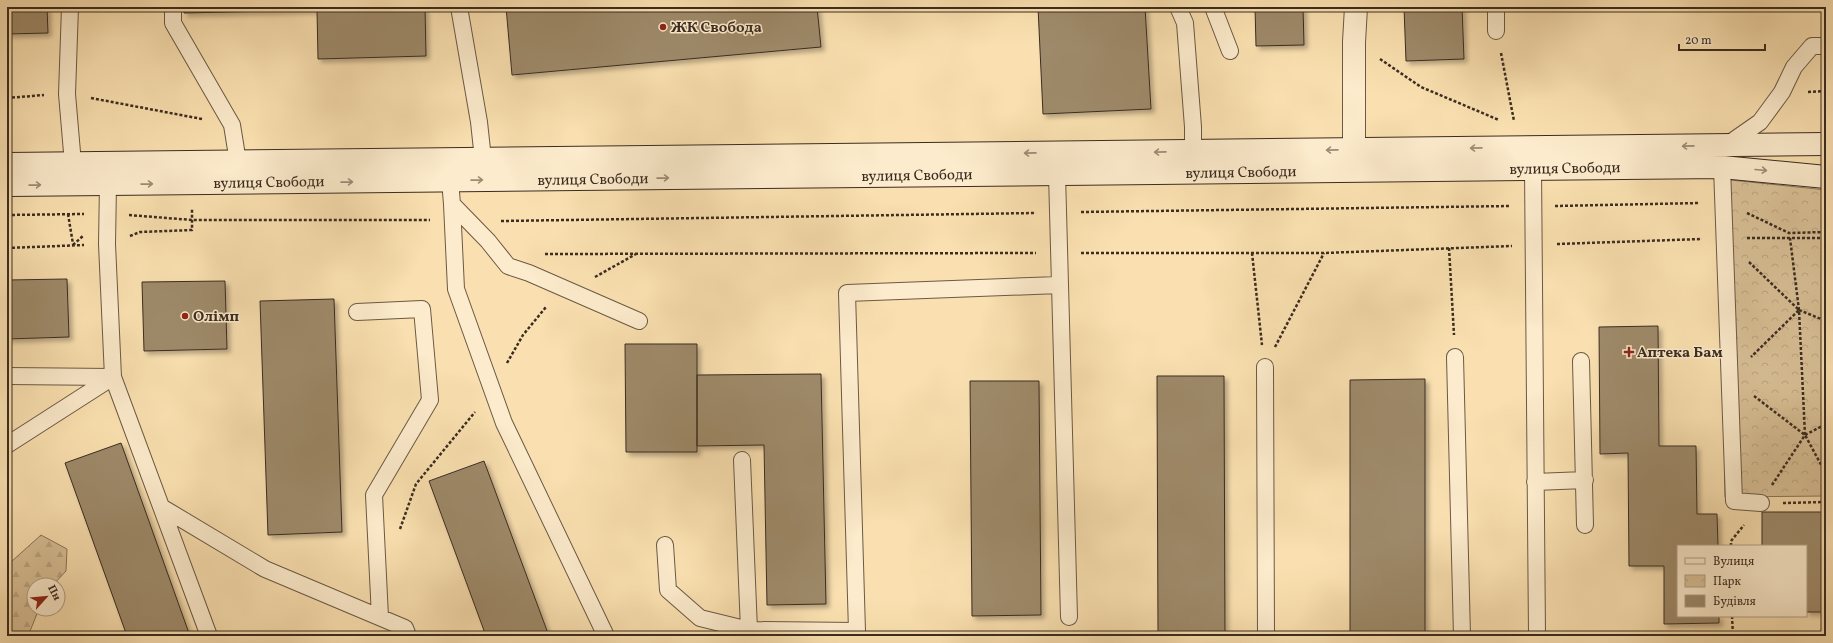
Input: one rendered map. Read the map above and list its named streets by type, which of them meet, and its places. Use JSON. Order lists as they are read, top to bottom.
{
  "streets": {
    "main road": ["вулиця Свободи"]
  },
  "places": {
    "other": ["ЖК Свобода", "Олімп"],
    "health": ["Аптека Бам"]
  },
  "legend": ["Вулиця", "Парк", "Будівля"],
  "scale_bar": "20 m",
  "north": "top right"
}
